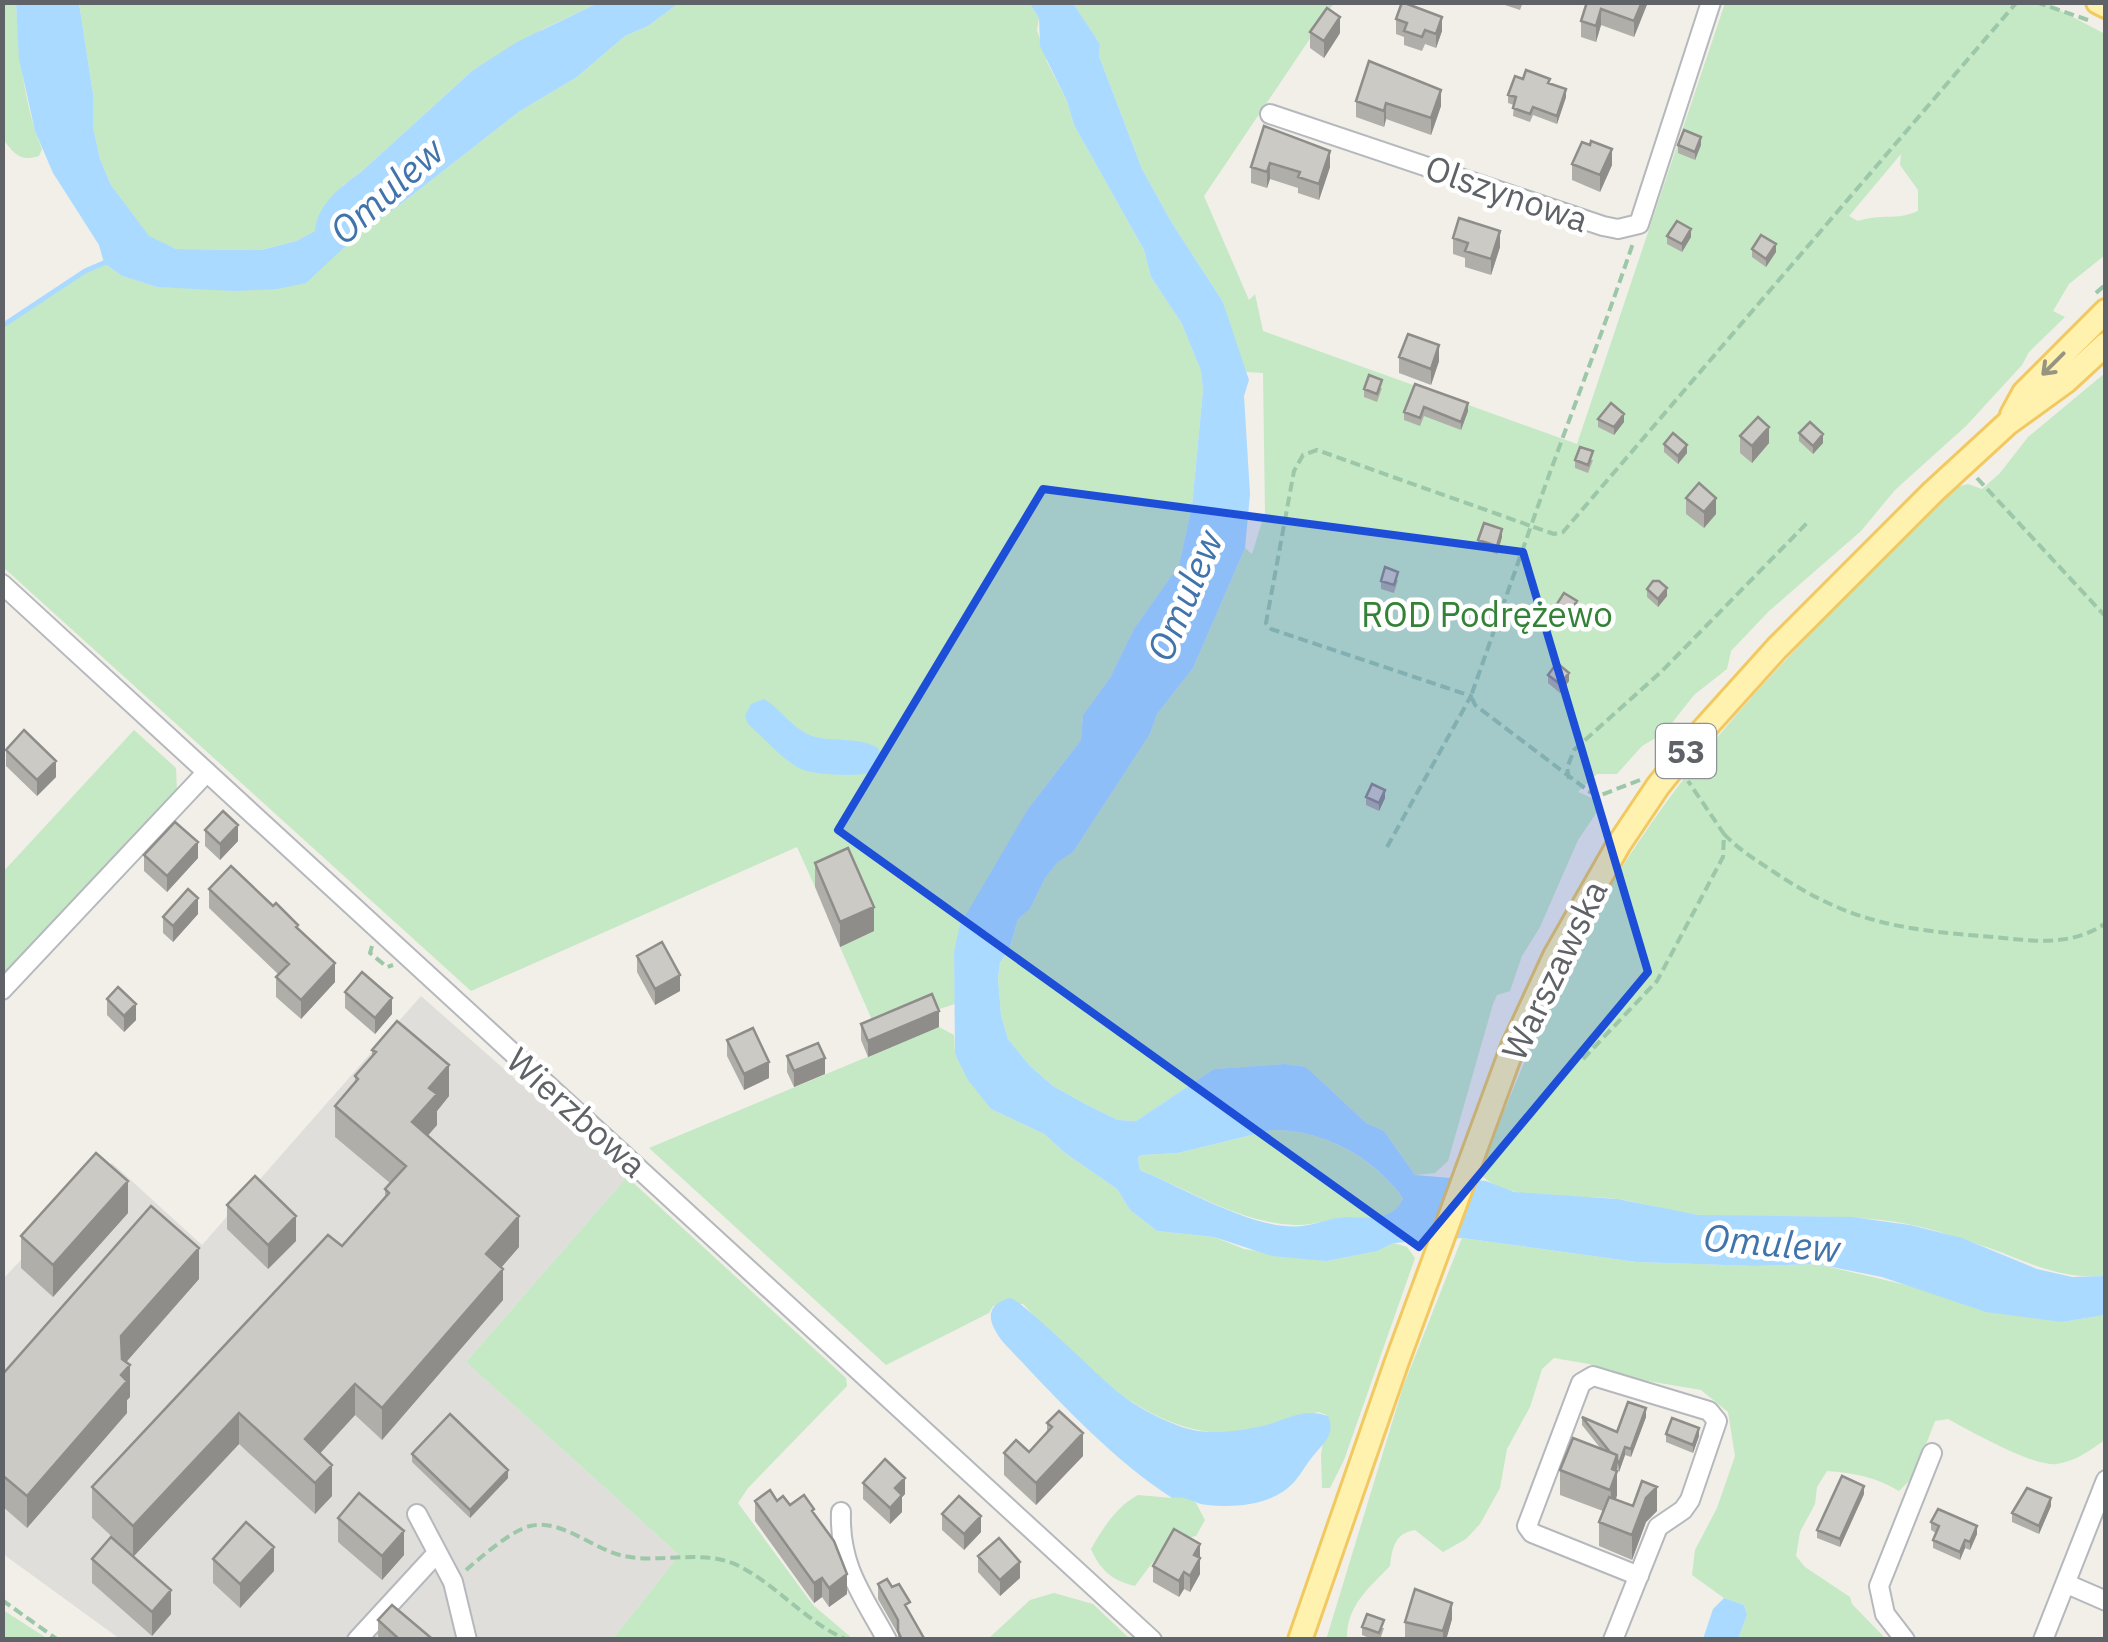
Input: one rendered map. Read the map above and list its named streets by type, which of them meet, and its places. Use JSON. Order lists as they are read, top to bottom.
{
  "streets": {
    "main road": ["53", "Warszawska"],
    "street": ["Olszynowa", "Wierzbowa"]
  },
  "water": ["Omulew"],
  "parks": ["ROD Podrężewo"]
}
